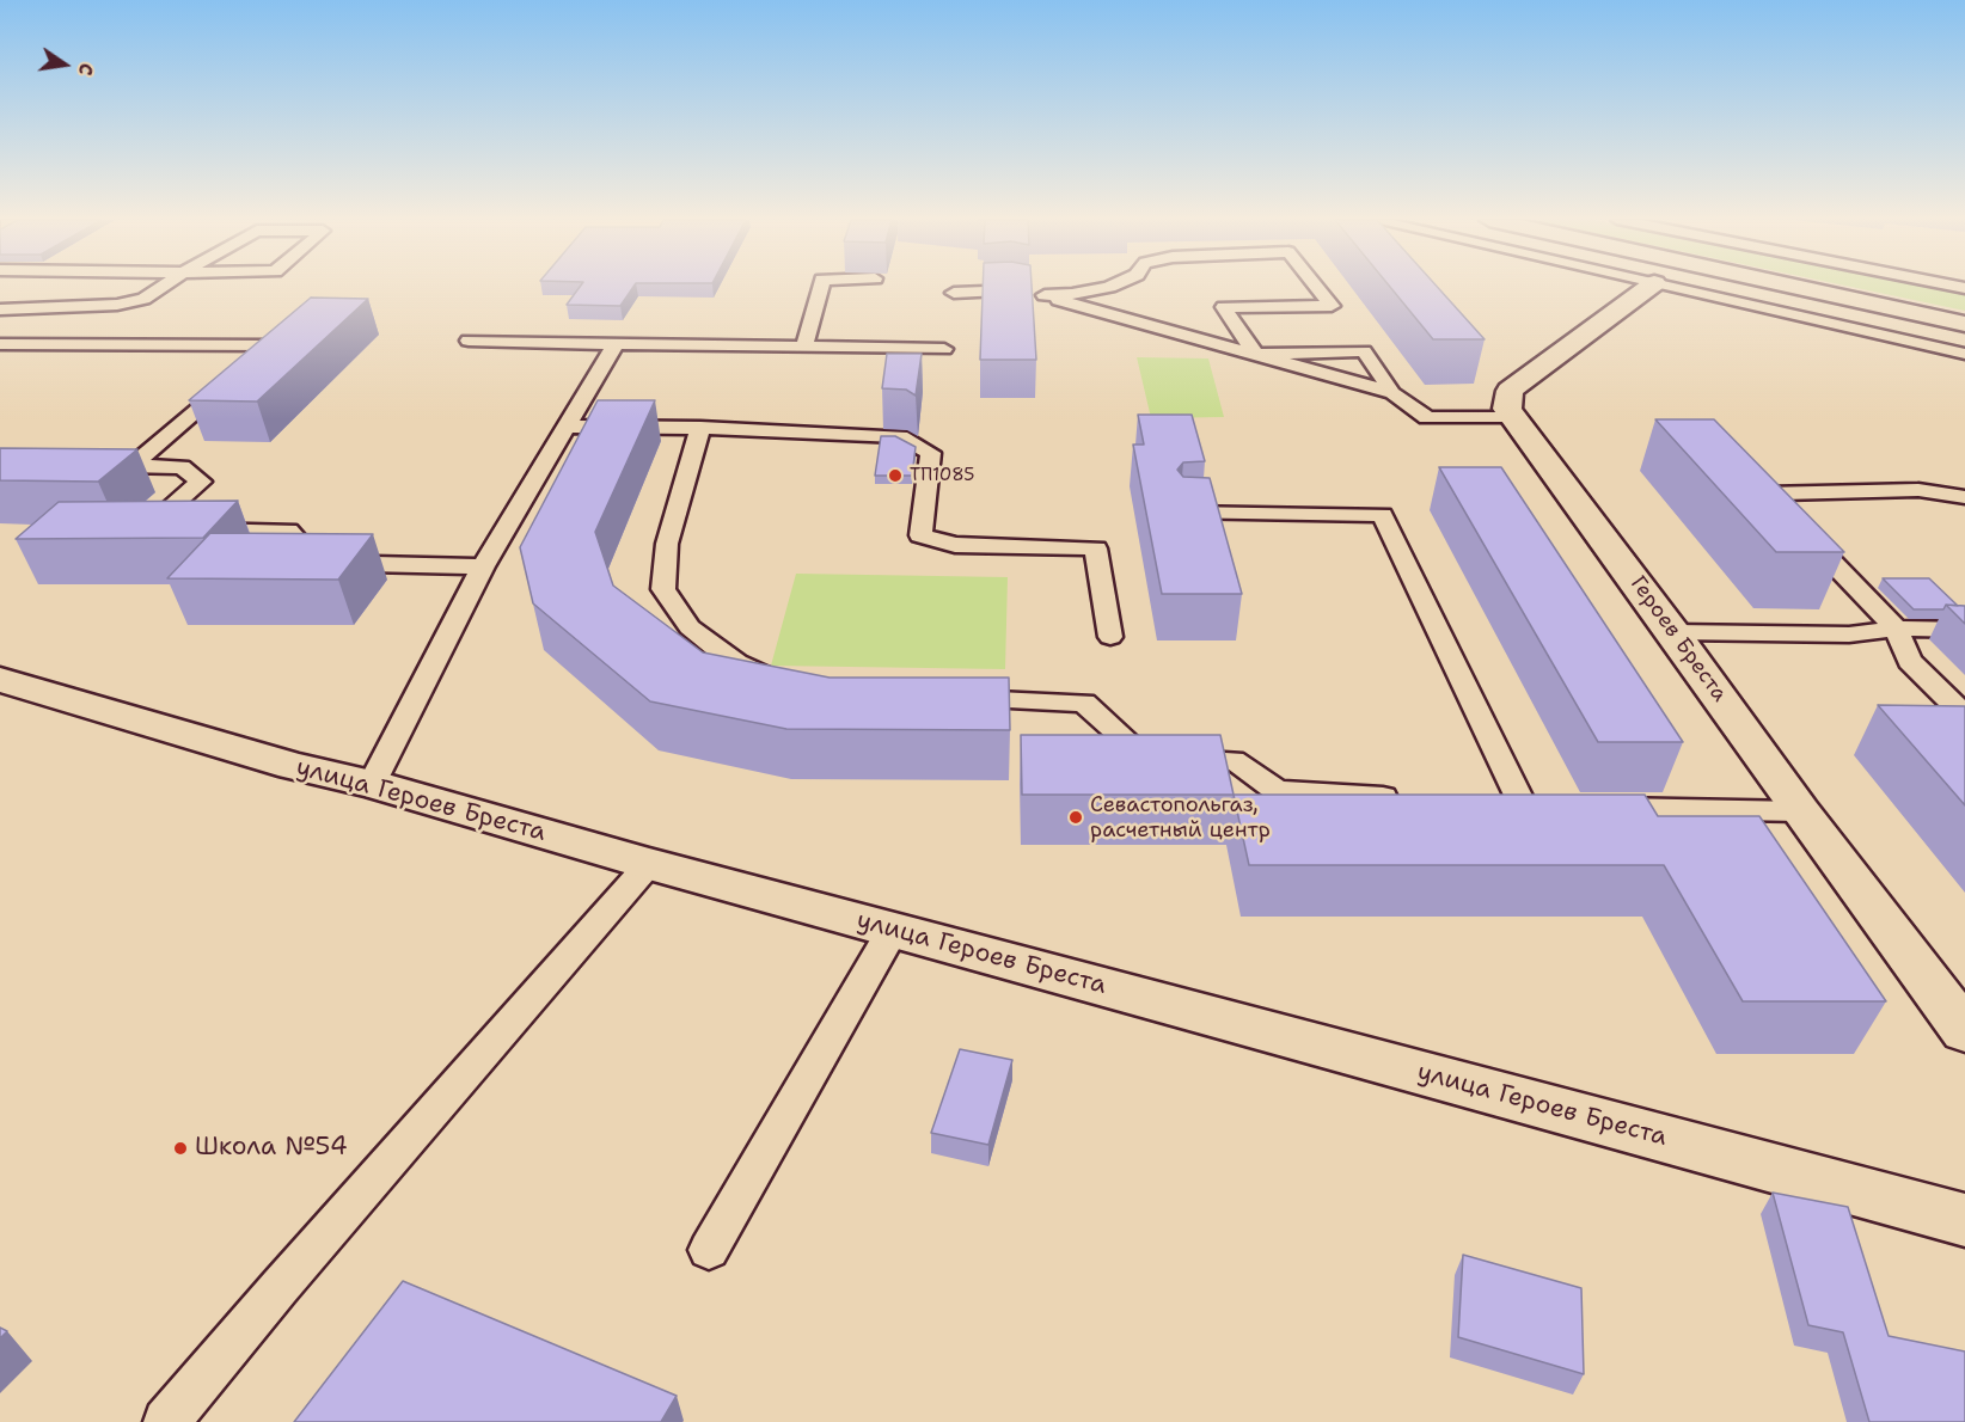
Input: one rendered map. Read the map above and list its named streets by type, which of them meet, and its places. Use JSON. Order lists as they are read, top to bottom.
{
  "streets": {
    "street": ["Героев Бреста", "улица Героев Бреста"]
  },
  "places": ["ТП1085", "Севастопольгаз, расчетный центр", "Школа №54"],
  "north": "right"
}
